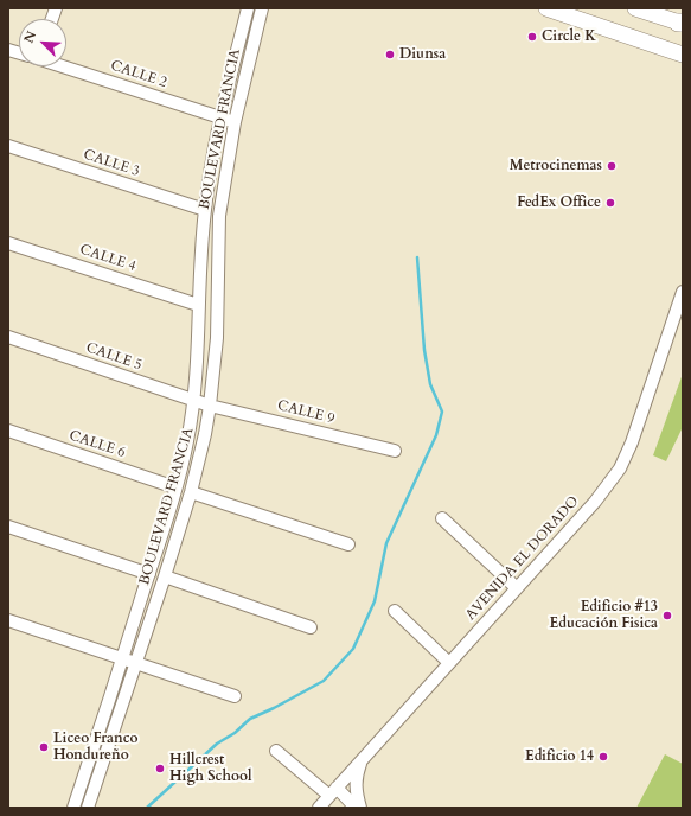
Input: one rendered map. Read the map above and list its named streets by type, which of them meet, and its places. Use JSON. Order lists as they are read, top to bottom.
{
  "streets": {
    "street": [
      "CALLE 2",
      "BOULEVARD FRANCIA",
      "CALLE 3",
      "CALLE 4",
      "CALLE 5",
      "CALLE 9",
      "CALLE 6",
      "AVENIDA EL DORADO"
    ]
  },
  "crossings": [
    ["CALLE 2", "BOULEVARD FRANCIA"],
    ["BOULEVARD FRANCIA", "CALLE 3"],
    ["BOULEVARD FRANCIA", "CALLE 4"],
    ["BOULEVARD FRANCIA", "CALLE 5"],
    ["BOULEVARD FRANCIA", "CALLE 9"],
    ["BOULEVARD FRANCIA", "CALLE 6"],
    ["CALLE 5", "CALLE 9"]
  ],
  "places": [
    "Circle K",
    "Diunsa",
    "Metrocinemas",
    "FedEx Office",
    "Edificio #13 Educación Fisica",
    "Liceo Franco Hondureño",
    "Edificio 14",
    "Hillcrest High School"
  ],
  "north": "top left"
}
